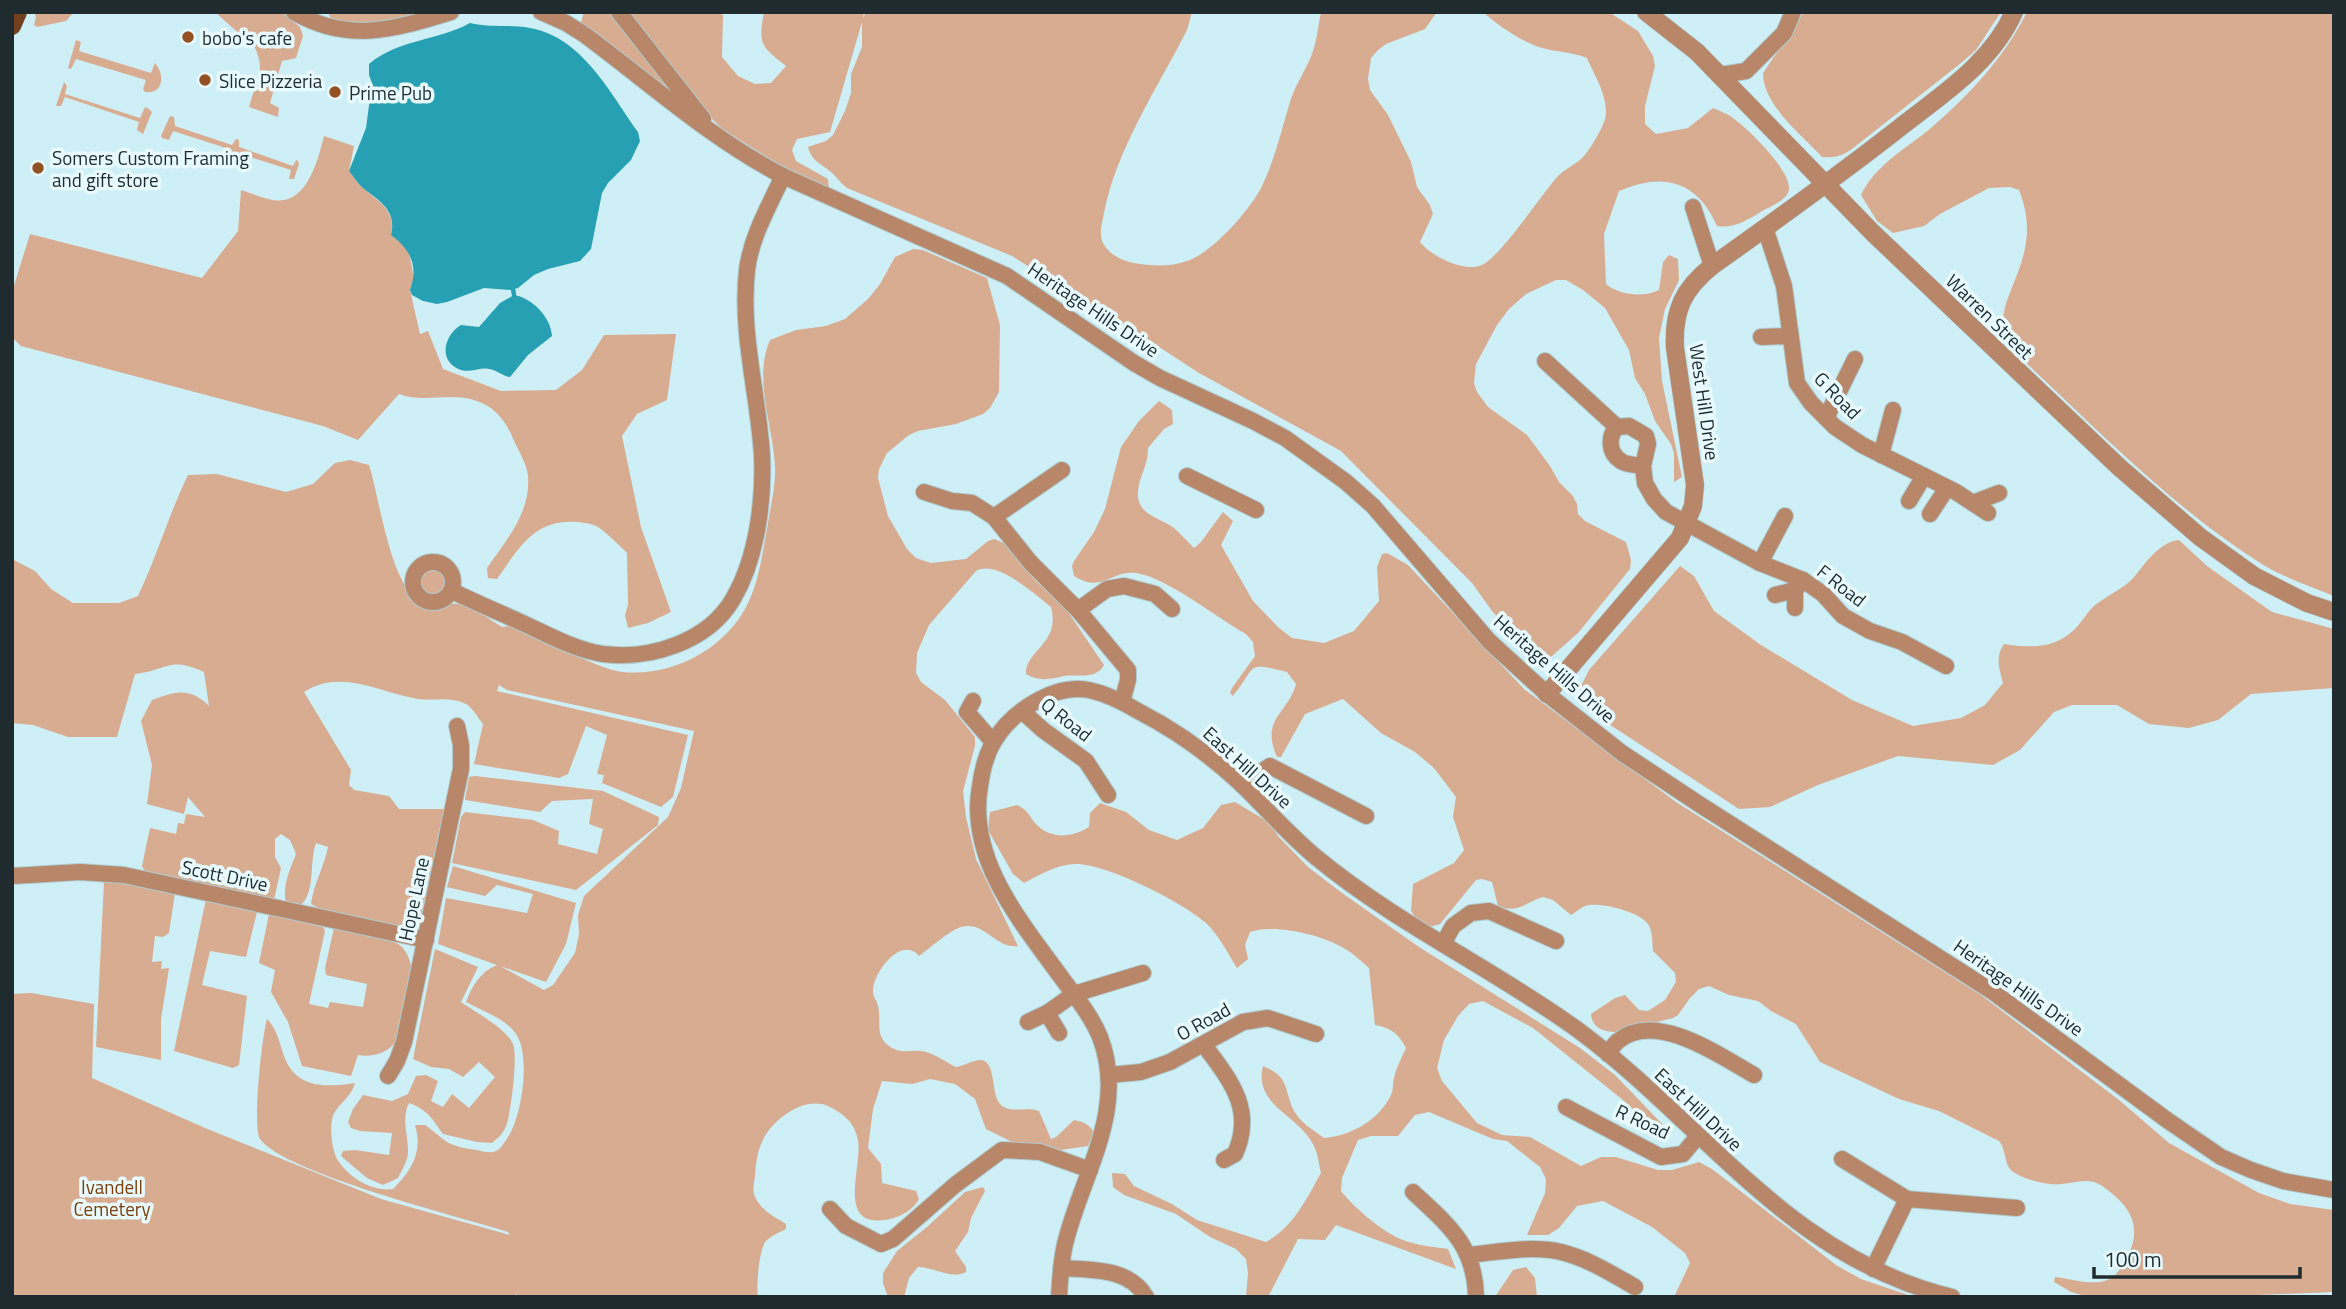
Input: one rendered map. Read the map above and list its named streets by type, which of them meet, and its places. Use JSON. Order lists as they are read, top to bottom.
{
  "streets": {
    "street": [
      "Heritage Hills Drive",
      "Warren Street",
      "G Road",
      "West Hill Drive",
      "F Road",
      "Q Road",
      "East Hill Drive",
      "Scott Drive",
      "Hope Lane",
      "O Road",
      "R Road"
    ]
  },
  "crossings": [
    ["Heritage Hills Drive", "West Hill Drive"],
    ["Warren Street", "West Hill Drive"],
    ["G Road", "West Hill Drive"],
    ["West Hill Drive", "F Road"],
    ["Q Road", "East Hill Drive"],
    ["East Hill Drive", "O Road"],
    ["East Hill Drive", "R Road"],
    ["Scott Drive", "Hope Lane"]
  ],
  "parks": ["Ivandell Cemetery"],
  "places": [
    "bobo's cafe",
    "Slice Pizzeria",
    "Prime Pub",
    "Somers Custom Framing and gift store"
  ],
  "scale_bar": "100 m"
}
